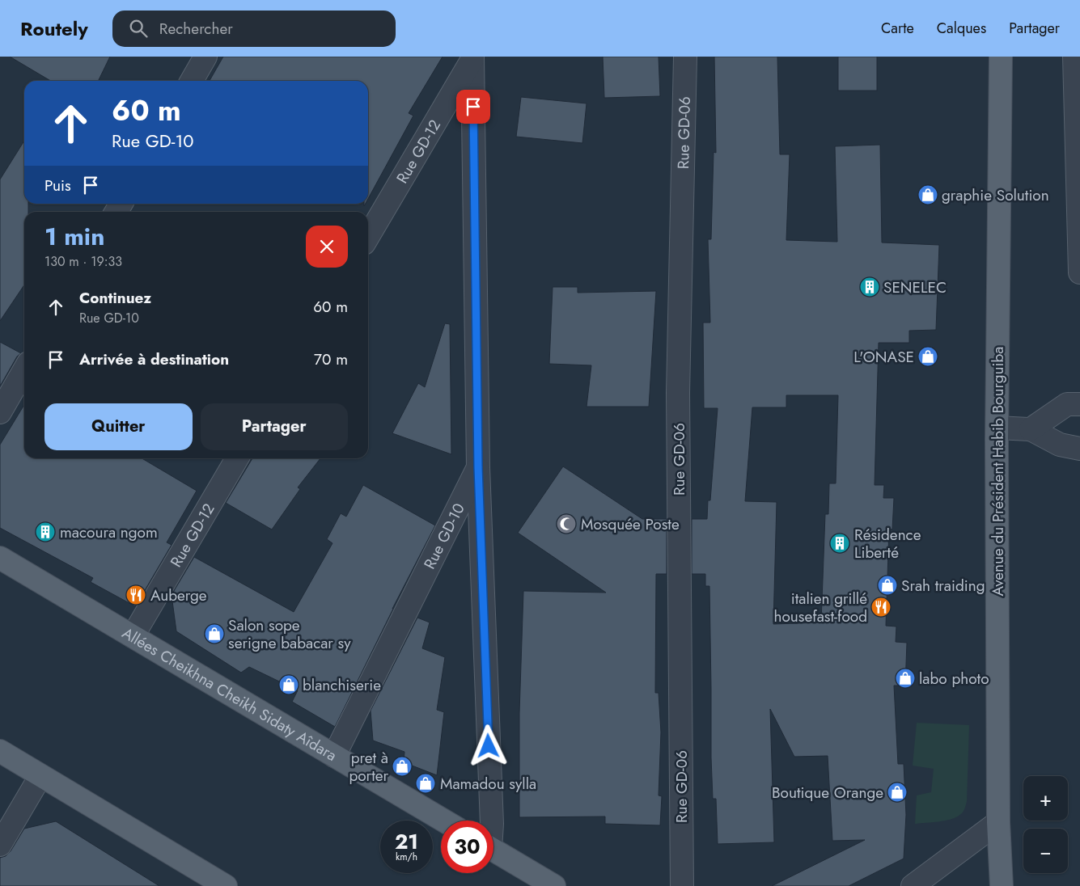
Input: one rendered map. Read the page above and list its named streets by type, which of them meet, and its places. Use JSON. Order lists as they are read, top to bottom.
{
  "streets": {
    "main road": ["Avenue du Président Habib Bourguiba", "Allées Cheikhna Cheikh Sidaty Aîdara"],
    "street": ["Rue GD-06", "Rue GD-12", "Rue GD-10"]
  },
  "crossings": [
    ["Rue GD-12", "Rue GD-10"],
    ["Rue GD-12", "Allées Cheikhna Cheikh Sidaty Aîdara"],
    ["Rue GD-10", "Allées Cheikhna Cheikh Sidaty Aîdara"]
  ],
  "places": {
    "shop": [
      "graphie Solution",
      "L'ONASE",
      "Srah traiding",
      "Salon sope serigne babacar sy",
      "labo photo",
      "blanchiserie",
      "pret à porter",
      "Mamadou sylla",
      "Boutique Orange"
    ],
    "building": ["SENELEC", "macoura ngom", "Résidence Liberté"],
    "mosque": ["Mosquée Poste"],
    "restaurant": ["Auberge", "italien grillé housefast-food"]
  },
  "page": {
    "header": "Routely",
    "search": "Rechercher",
    "nav": ["Carte", "Calques", "Partager"],
    "turn": ["60 m", "Rue GD-10"],
    "then": "Puis",
    "heading": ["1 min", "130 m · 19:33"],
    "list": [
      {
        "name": "Continuez",
        "note": "Rue GD-10",
        "value": "60 m"
      },
      {
        "name": "Arrivée à destination",
        "value": "70 m"
      }
    ],
    "buttons": ["Quitter", "Partager"],
    "map_buttons": ["+", "−"],
    "speed": "21 km/h",
    "limit": "30"
  }
}
